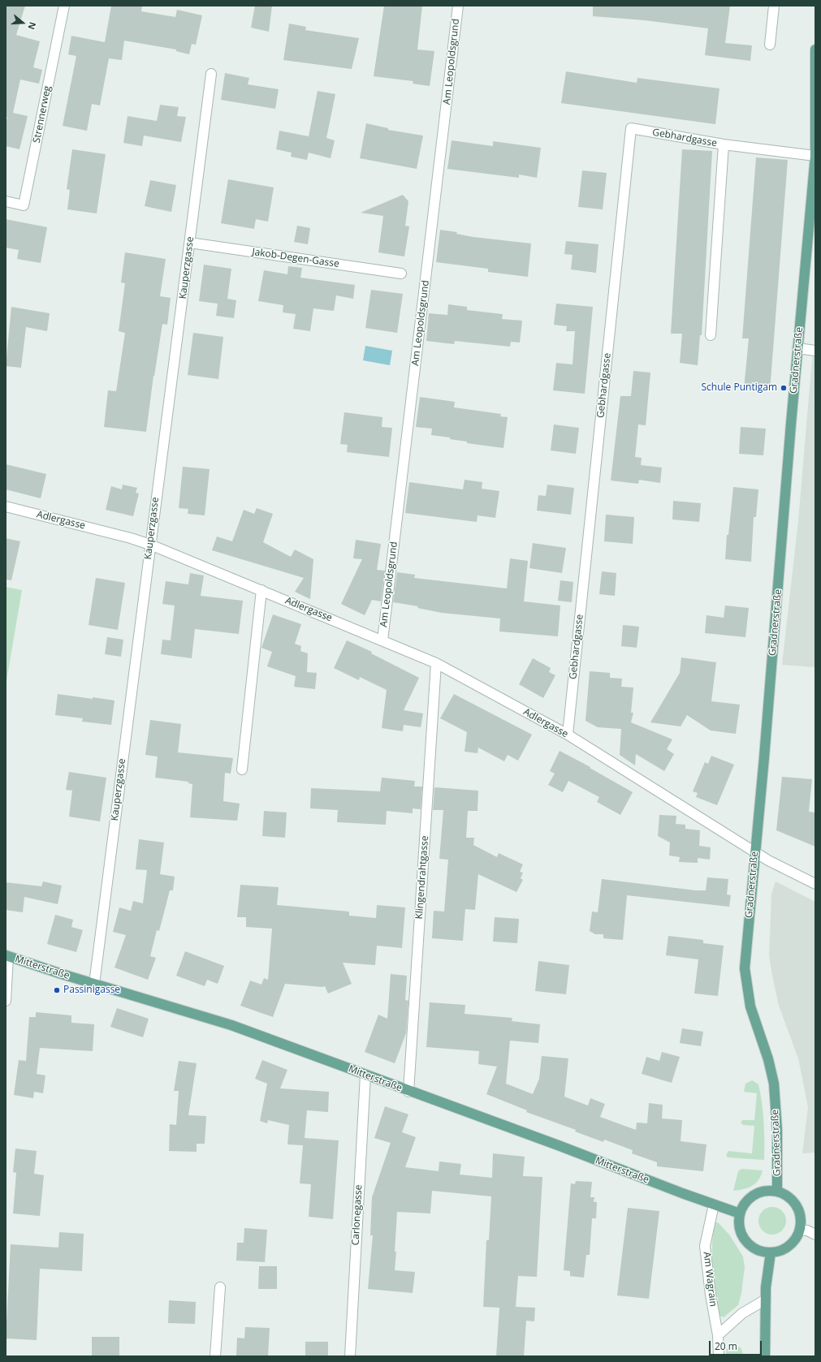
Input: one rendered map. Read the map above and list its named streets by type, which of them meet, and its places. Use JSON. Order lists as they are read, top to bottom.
{
  "streets": {
    "main road": ["Gradnerstraße", "Mitterstraße"],
    "street": [
      "Am Leopoldsgrund",
      "Strennerweg",
      "Gebhardgasse",
      "Jakob-Degen-Gasse",
      "Kauperzgasse",
      "Adlergasse",
      "Klingendrahtgasse",
      "Carlonegasse",
      "Am Wagrain"
    ]
  },
  "crossings": [
    ["Am Leopoldsgrund", "Adlergasse"],
    ["Gebhardgasse", "Gradnerstraße"],
    ["Gebhardgasse", "Adlergasse"],
    ["Jakob-Degen-Gasse", "Kauperzgasse"],
    ["Kauperzgasse", "Adlergasse"],
    ["Kauperzgasse", "Mitterstraße"],
    ["Gradnerstraße", "Adlergasse"],
    ["Gradnerstraße", "Mitterstraße"],
    ["Adlergasse", "Klingendrahtgasse"],
    ["Klingendrahtgasse", "Mitterstraße"],
    ["Mitterstraße", "Carlonegasse"],
    ["Mitterstraße", "Am Wagrain"]
  ],
  "places": ["Schule Puntigam", "Passinigasse"],
  "scale_bar": "20 m",
  "north": "right"
}
